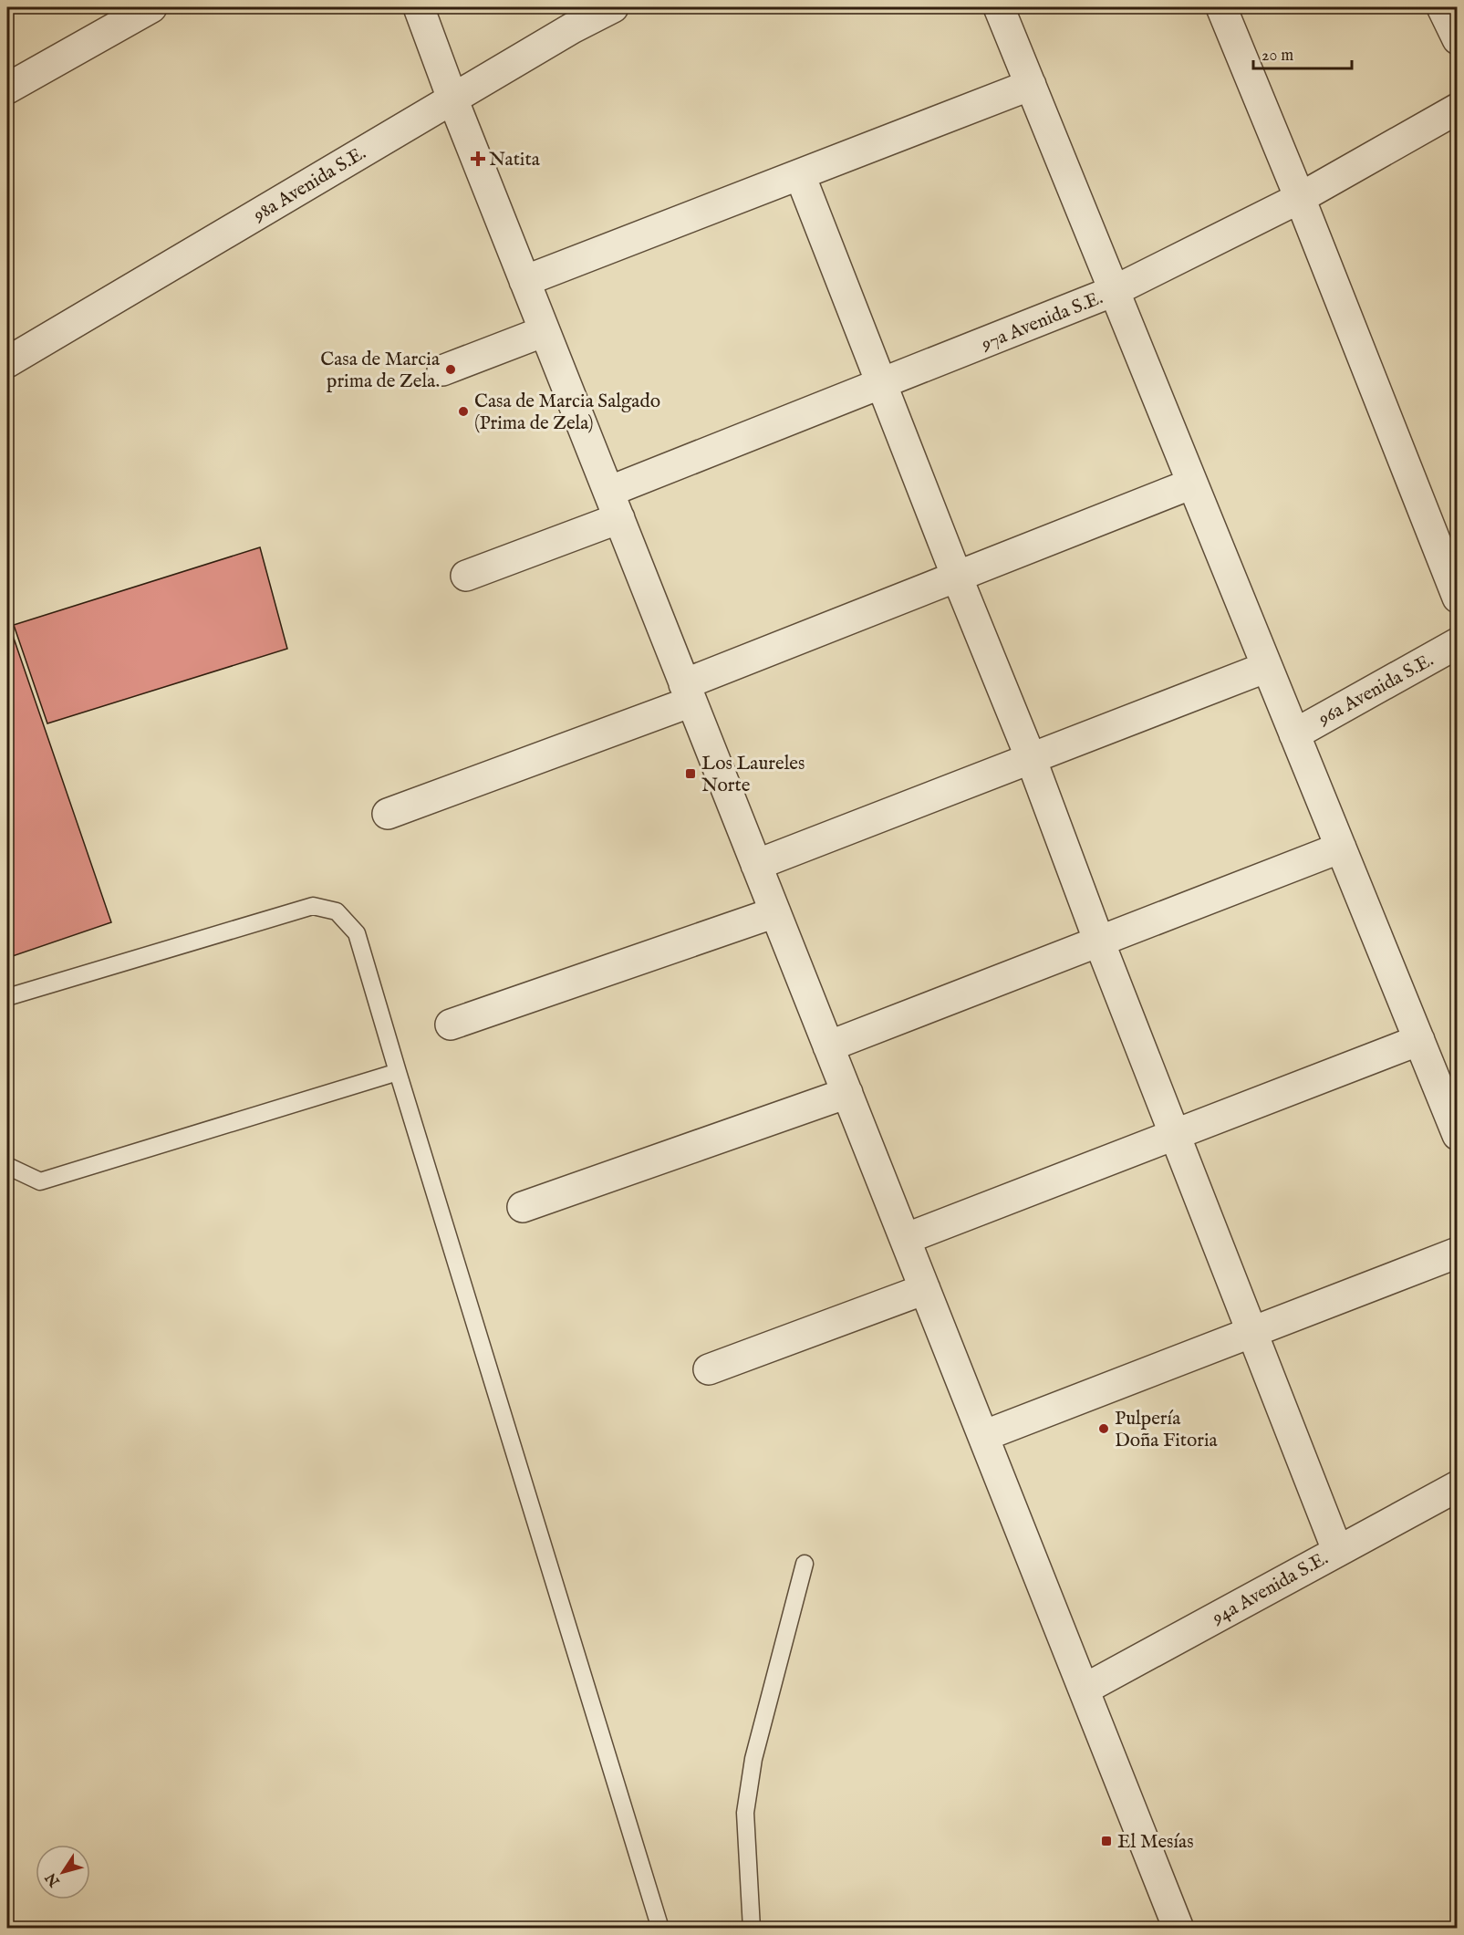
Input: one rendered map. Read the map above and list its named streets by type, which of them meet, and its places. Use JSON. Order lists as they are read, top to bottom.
{
  "streets": {
    "street": [
      "98a Avenida S.E.",
      "97a Avenida S.E.",
      "96a Avenida S.E.",
      "94a Avenida S.E."
    ]
  },
  "places": {
    "health": ["Natita"],
    "other": ["Casa de Marcia prima de Zela.", "Casa de Marcia Salgado (Prima de Zela)", "Pulpería Doña Fitoria"],
    "transit": ["Los Laureles Norte", "El Mesías"]
  },
  "scale_bar": "20 m",
  "north": "bottom left"
}
